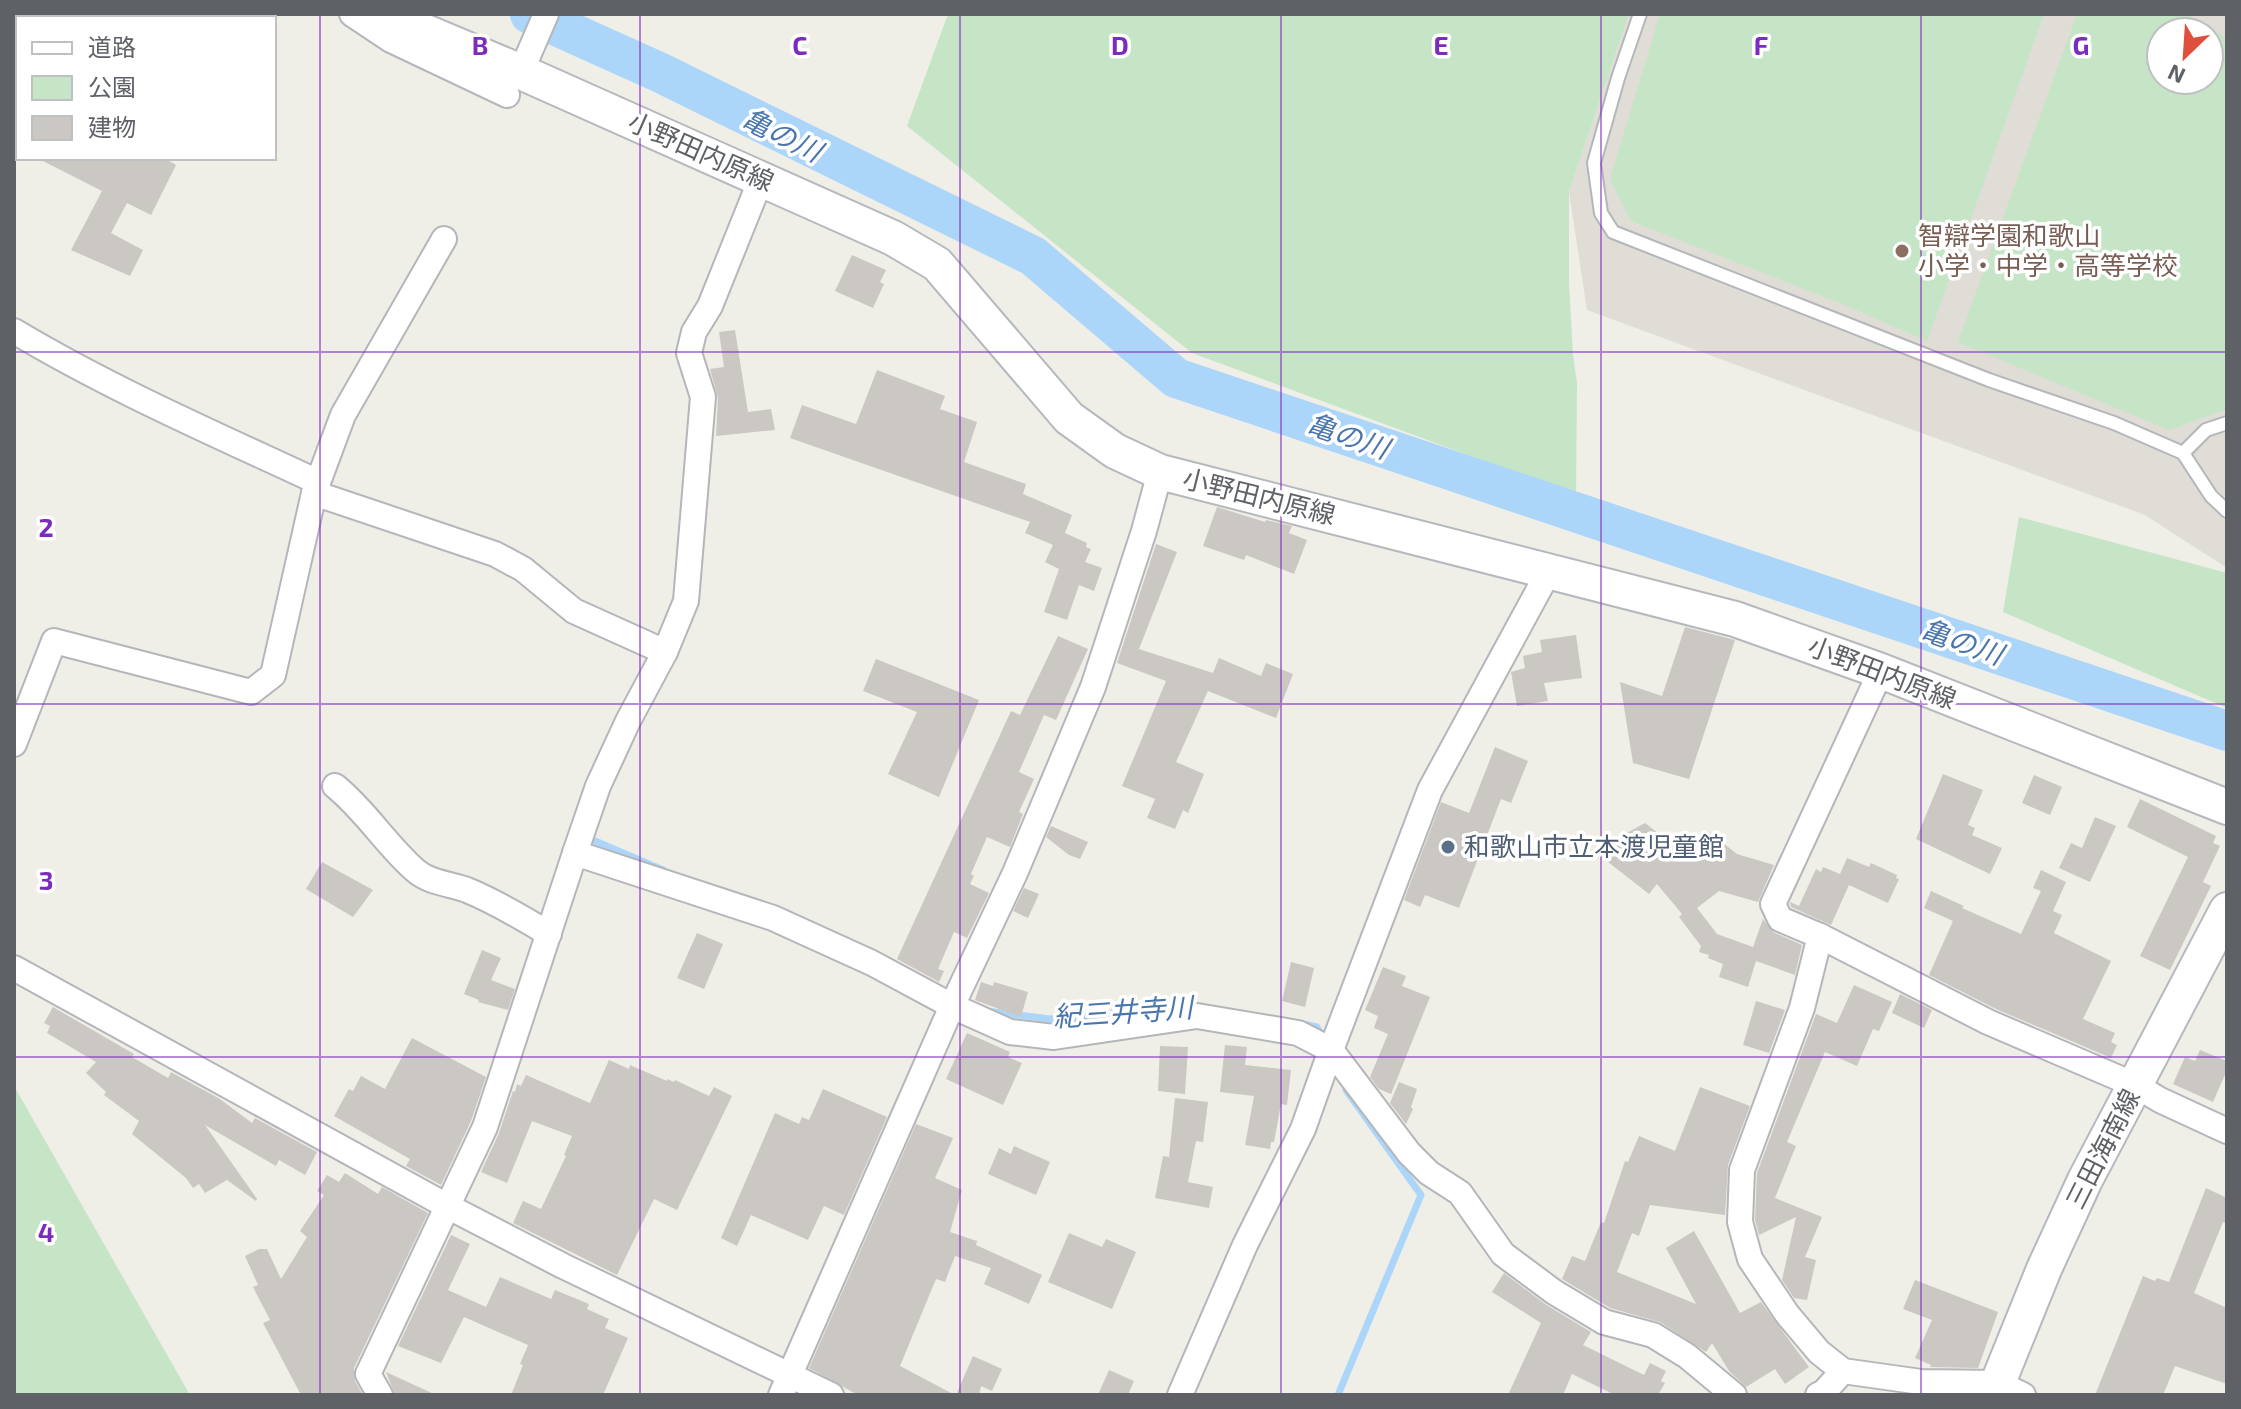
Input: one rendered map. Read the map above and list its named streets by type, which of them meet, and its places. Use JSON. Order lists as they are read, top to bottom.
{
  "streets": {
    "main road": ["小野田内原線", "三田海南線"]
  },
  "water": ["亀の川", "紀三井寺川"],
  "places": ["智辯学園和歌山 小学・中学・高等学校", "和歌山市立本渡児童館"],
  "legend": ["道路", "公園", "建物"],
  "north": "bottom left",
  "grid": {
    "columns": [
      "B",
      "C",
      "D",
      "E",
      "F",
      "G"
    ],
    "rows": ["2", "3", "4"]
  }
}
